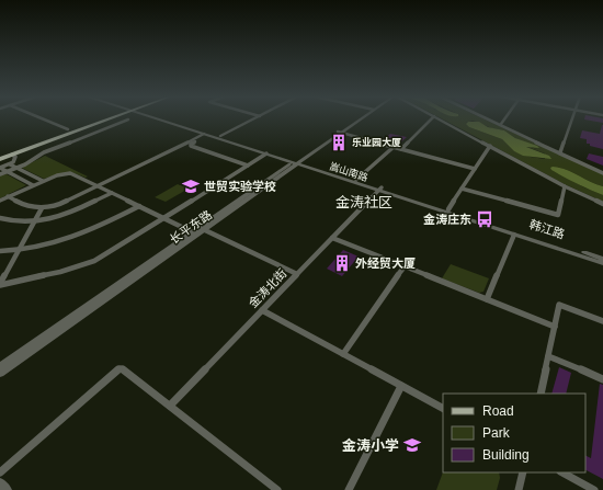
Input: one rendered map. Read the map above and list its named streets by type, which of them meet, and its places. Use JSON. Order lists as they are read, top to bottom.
{
  "streets": {
    "street": [
      "嵩山南路",
      "长平东路",
      "韩江路",
      "金涛北街"
    ]
  },
  "crossings": [
    ["嵩山南路", "长平东路"],
    ["嵩山南路", "韩江路"],
    ["嵩山南路", "金涛北街"]
  ],
  "districts": ["金涛社区"],
  "places": {
    "building": ["乐业园大厦", "外经贸大厦"],
    "school or university": ["世贸实验学校", "金涛小学"],
    "bus stop": ["金涛庄东"]
  },
  "legend": ["Road", "Park", "Building"]
}
